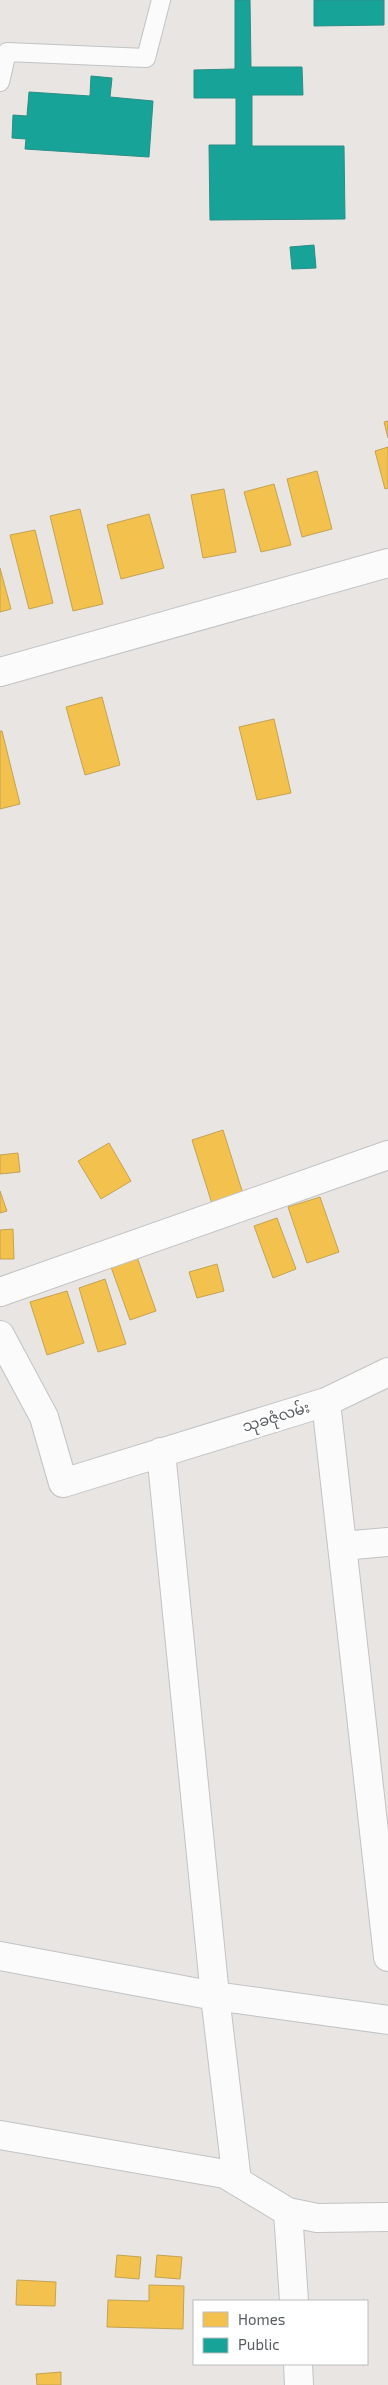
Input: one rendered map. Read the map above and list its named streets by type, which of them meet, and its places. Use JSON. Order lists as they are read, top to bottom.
{
  "streets": {
    "street": ["သုခဇုံလမ်း"]
  },
  "legend": ["Homes", "Public"]
}
